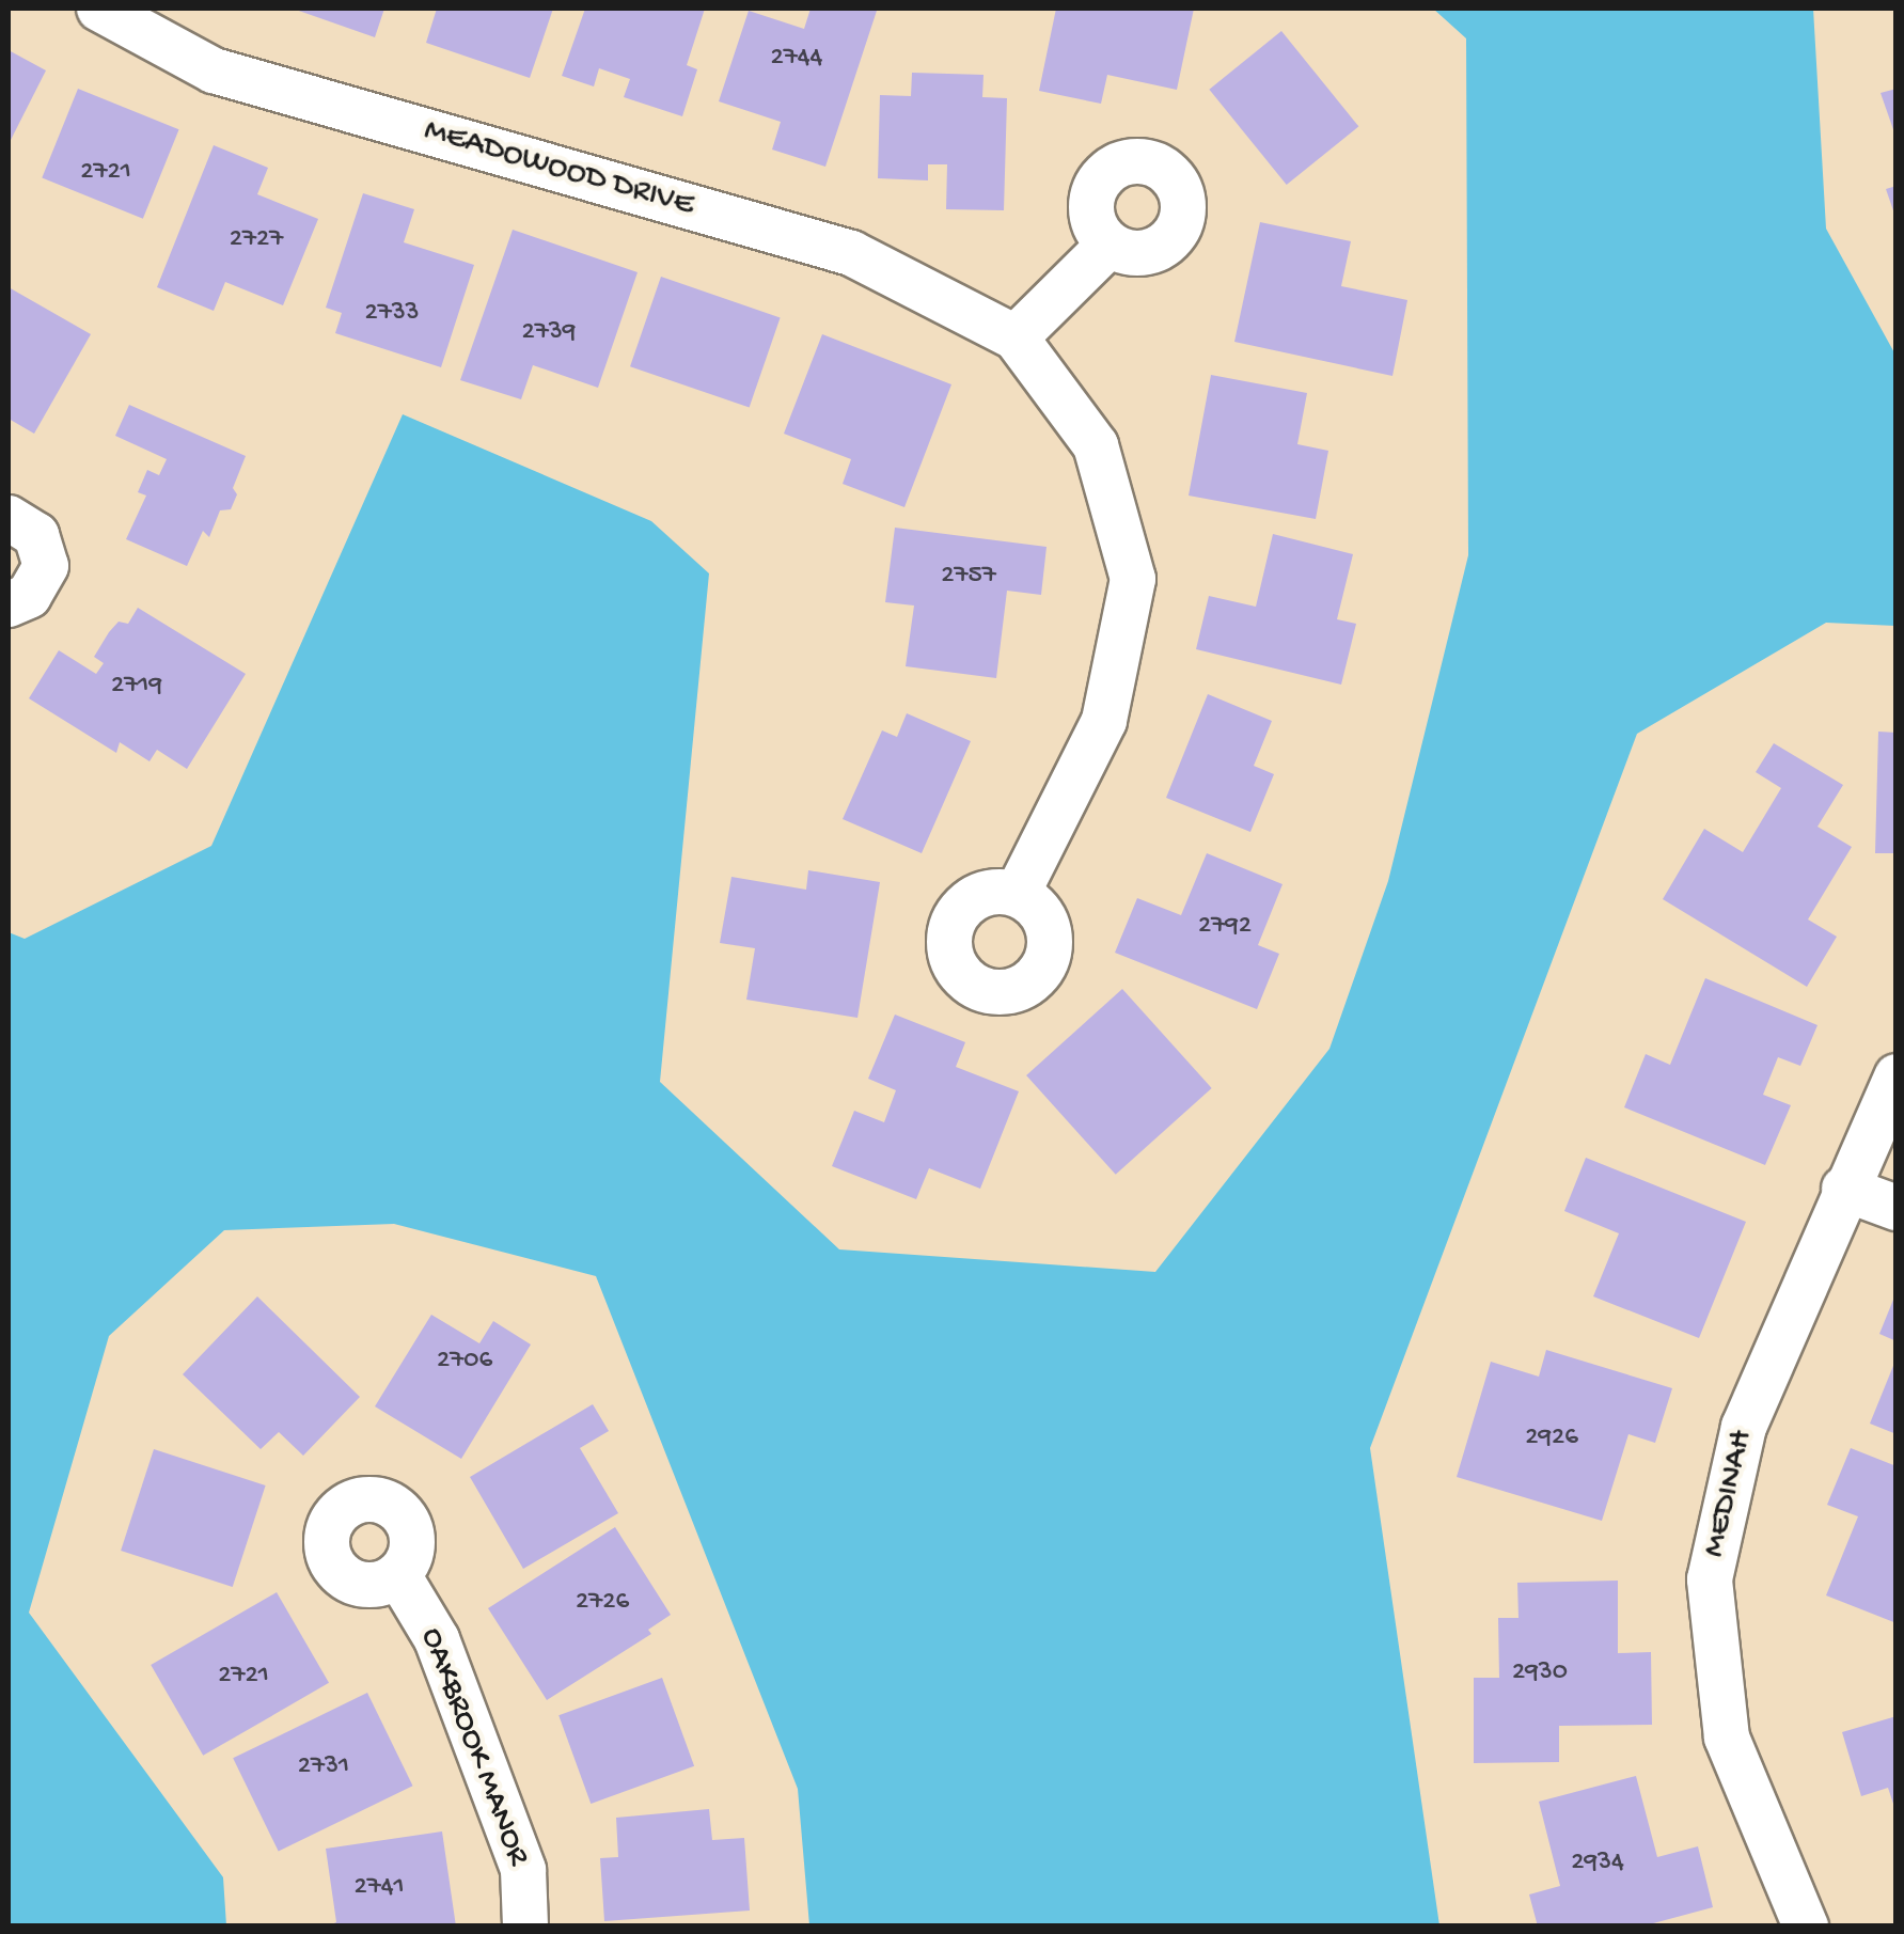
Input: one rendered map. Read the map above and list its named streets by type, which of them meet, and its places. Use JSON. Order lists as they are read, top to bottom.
{
  "streets": {
    "street": ["MEADOWOOD DRIVE", "MEDINAH", "OAKBROOK MANOR"]
  },
  "house_numbers": [
    "2744",
    "2721",
    "2727",
    "2733",
    "2739",
    "2757",
    "2719",
    "2792",
    "2706",
    "2926",
    "2726",
    "2930",
    "2721",
    "2731",
    "2934",
    "2741"
  ]
}
